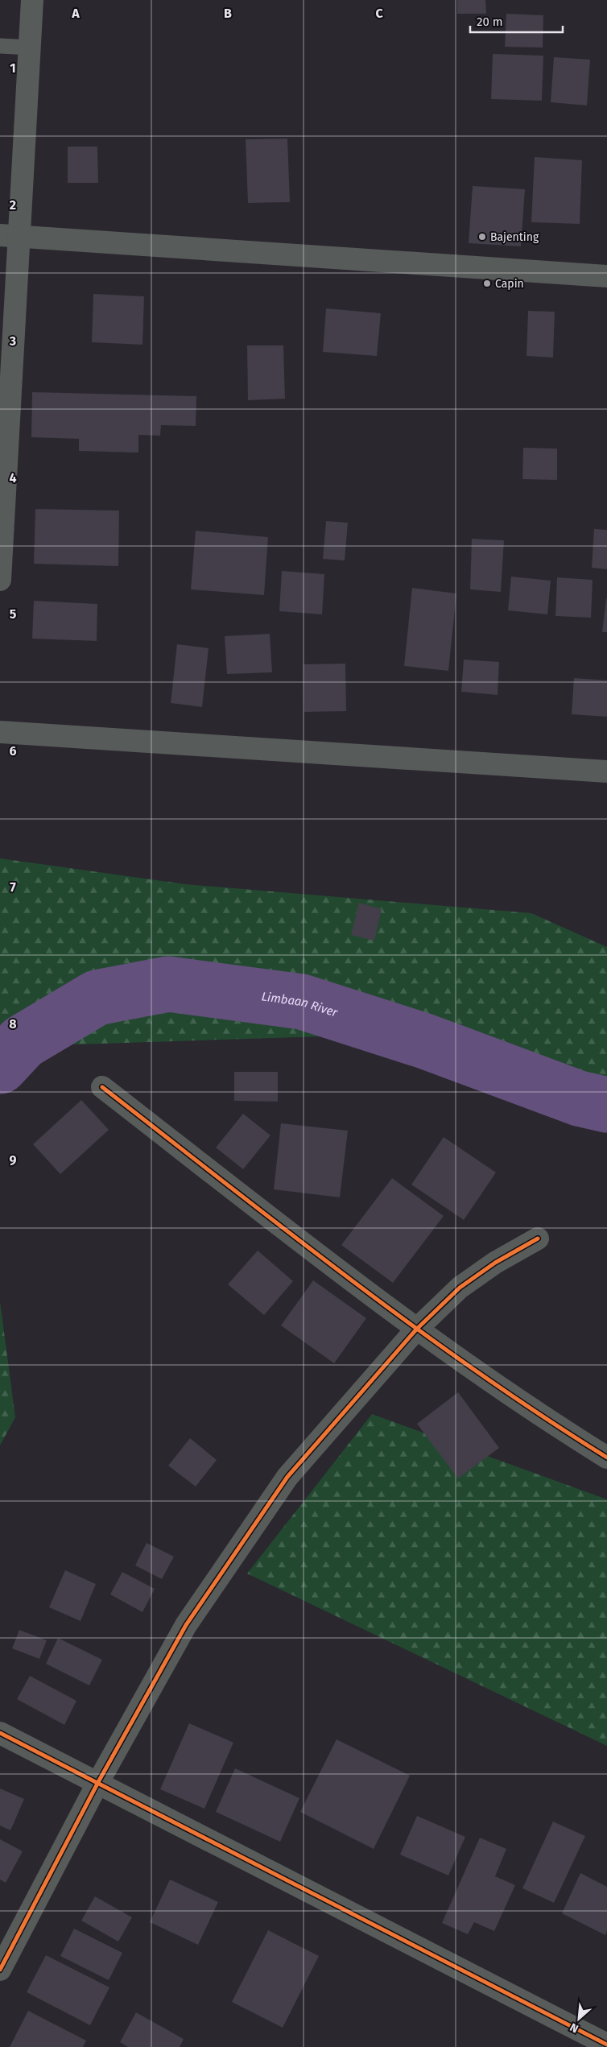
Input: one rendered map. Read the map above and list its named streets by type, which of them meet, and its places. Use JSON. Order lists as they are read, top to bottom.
{
  "water": ["Limbaan River"],
  "places": ["Bajenting", "Capin"],
  "scale_bar": "20 m",
  "north": "bottom left",
  "grid": {
    "columns": ["A", "B", "C"],
    "rows": [
      "1",
      "2",
      "3",
      "4",
      "5",
      "6",
      "7",
      "8",
      "9"
    ]
  }
}
